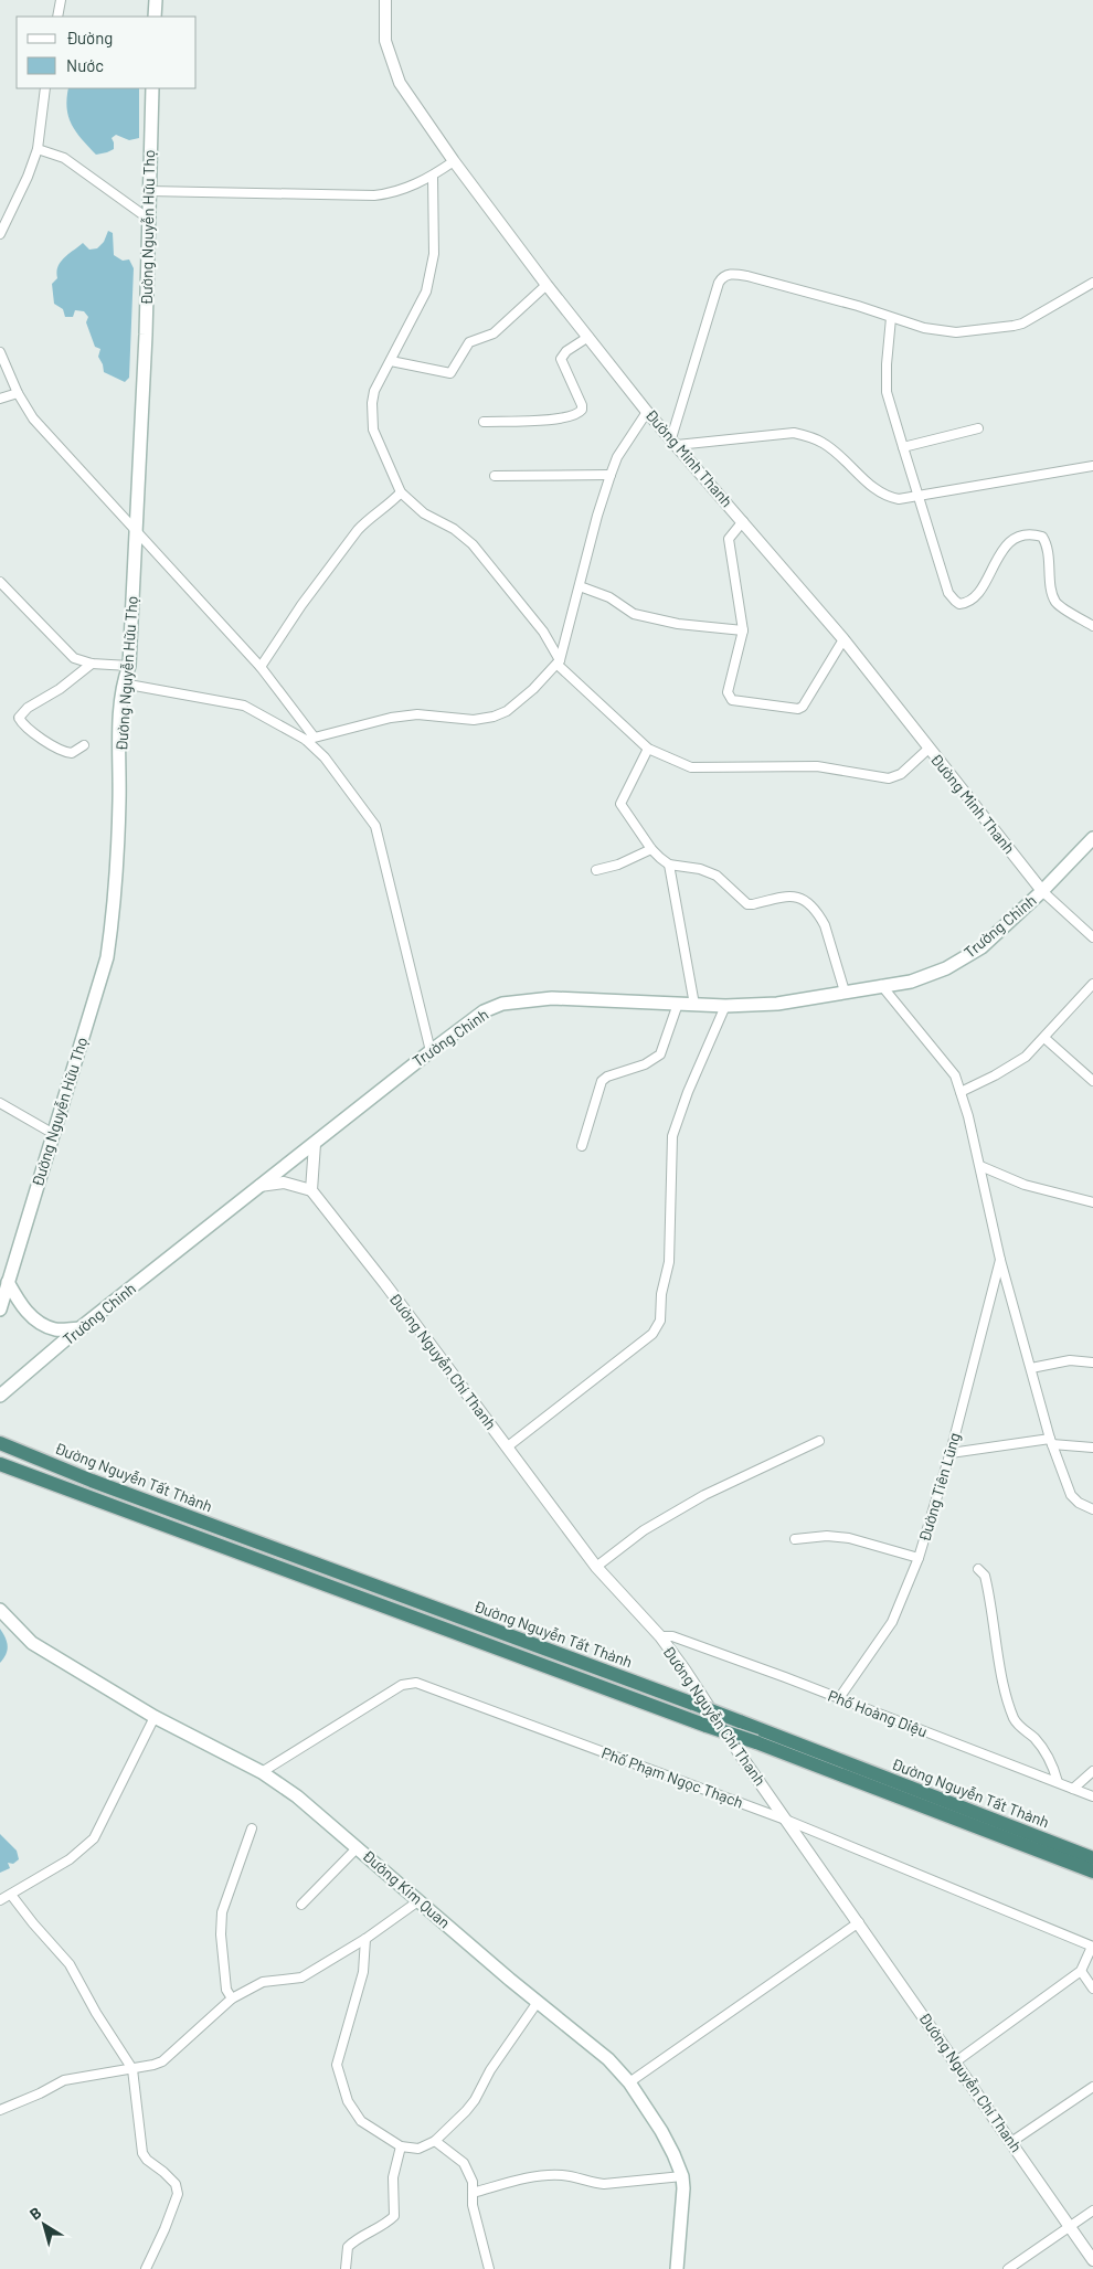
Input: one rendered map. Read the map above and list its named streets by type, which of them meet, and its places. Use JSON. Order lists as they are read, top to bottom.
{
  "streets": {
    "highway": ["Đường Nguyễn Tất Thành"],
    "main road": ["Đường Nguyễn Hữu Thọ", "Trường Chinh", "Đường Kim Quan"],
    "street": [
      "Đường Minh Thanh",
      "Đường Nguyễn Chí Thanh",
      "Đường Tiên Lũng",
      "Phố Hoàng Diệu",
      "Phố Phạm Ngọc Thạch"
    ]
  },
  "crossings": [
    ["Đường Minh Thanh", "Trường Chinh"],
    ["Đường Nguyễn Chí Thanh", "Phố Hoàng Diệu"],
    ["Đường Nguyễn Chí Thanh", "Phố Phạm Ngọc Thạch"],
    ["Đường Tiên Lũng", "Phố Hoàng Diệu"],
    ["Phố Phạm Ngọc Thạch", "Đường Kim Quan"]
  ],
  "legend": ["Đường", "Nước"],
  "north": "top left"
}
